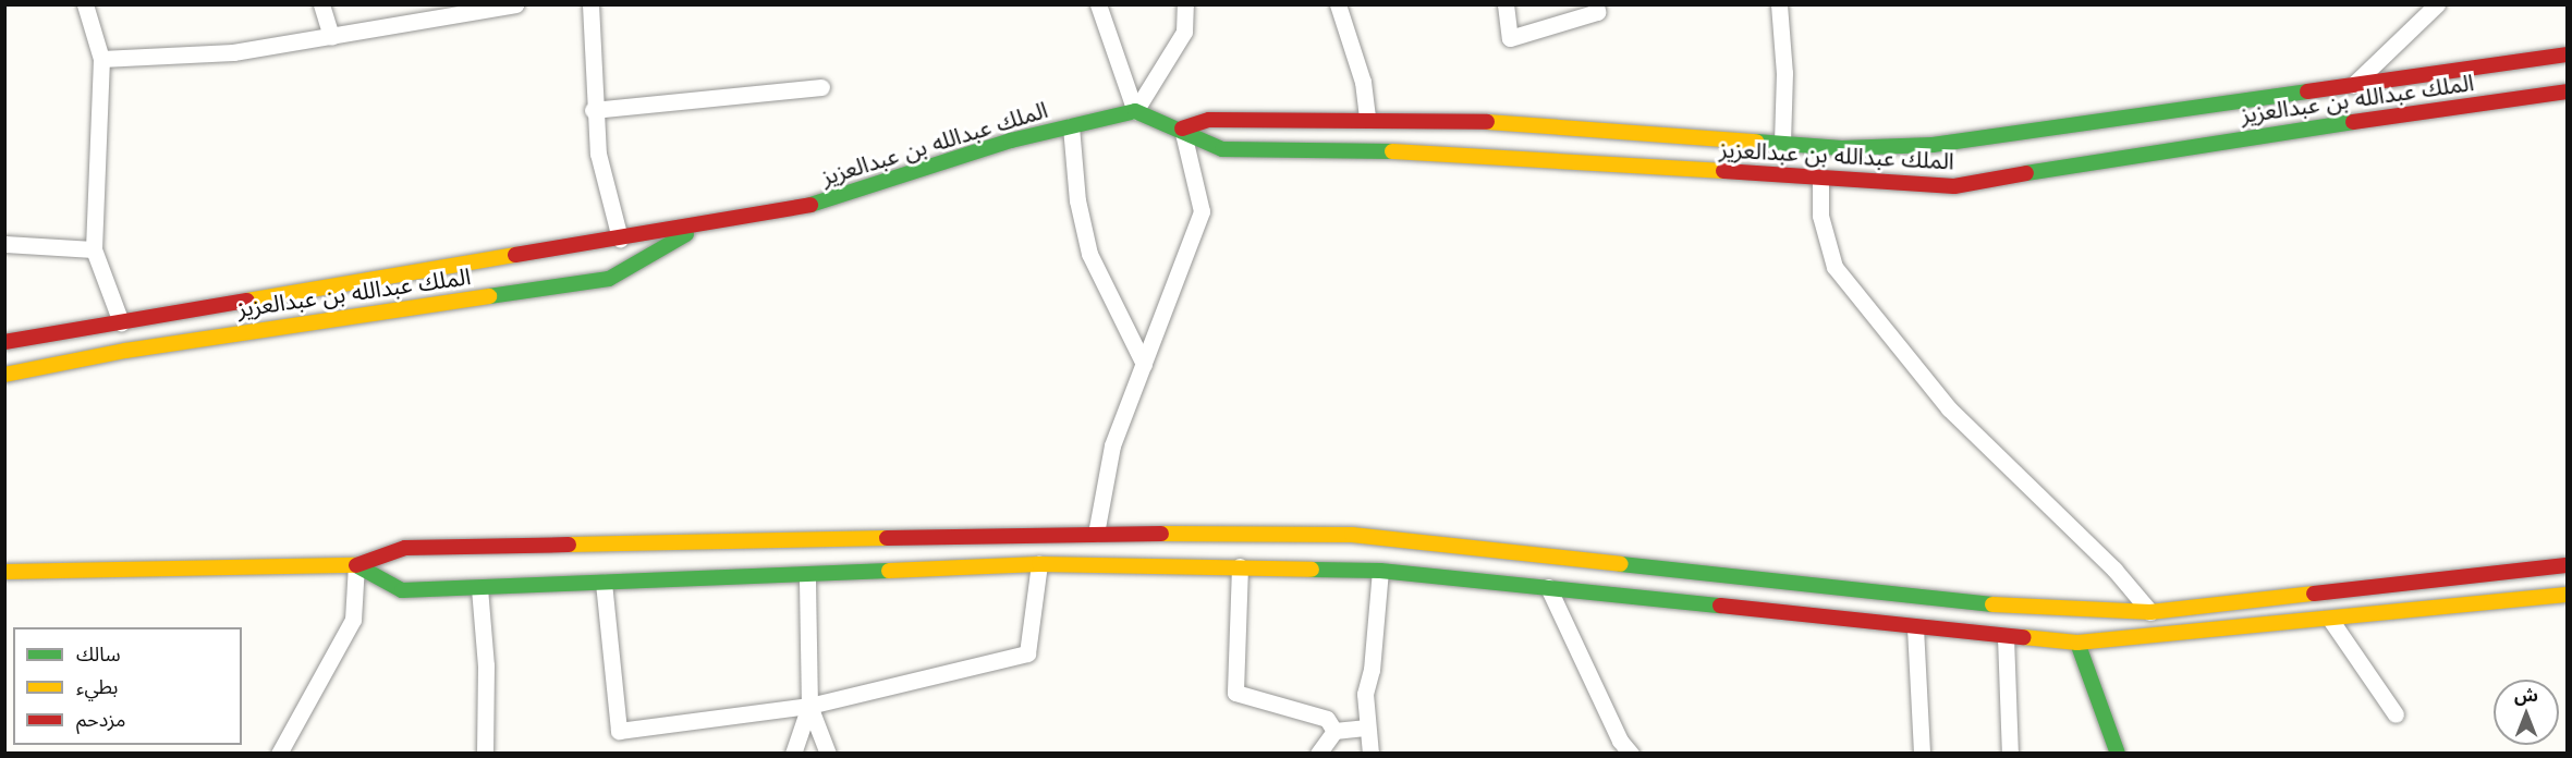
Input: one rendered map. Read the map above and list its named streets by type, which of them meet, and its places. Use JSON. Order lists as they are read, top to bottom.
{
  "streets": {
    "main road": ["الملك عبدالله بن عبدالعزيز"]
  },
  "legend": ["سالك", "بطيء", "مزدحم"],
  "north": "top"
}
